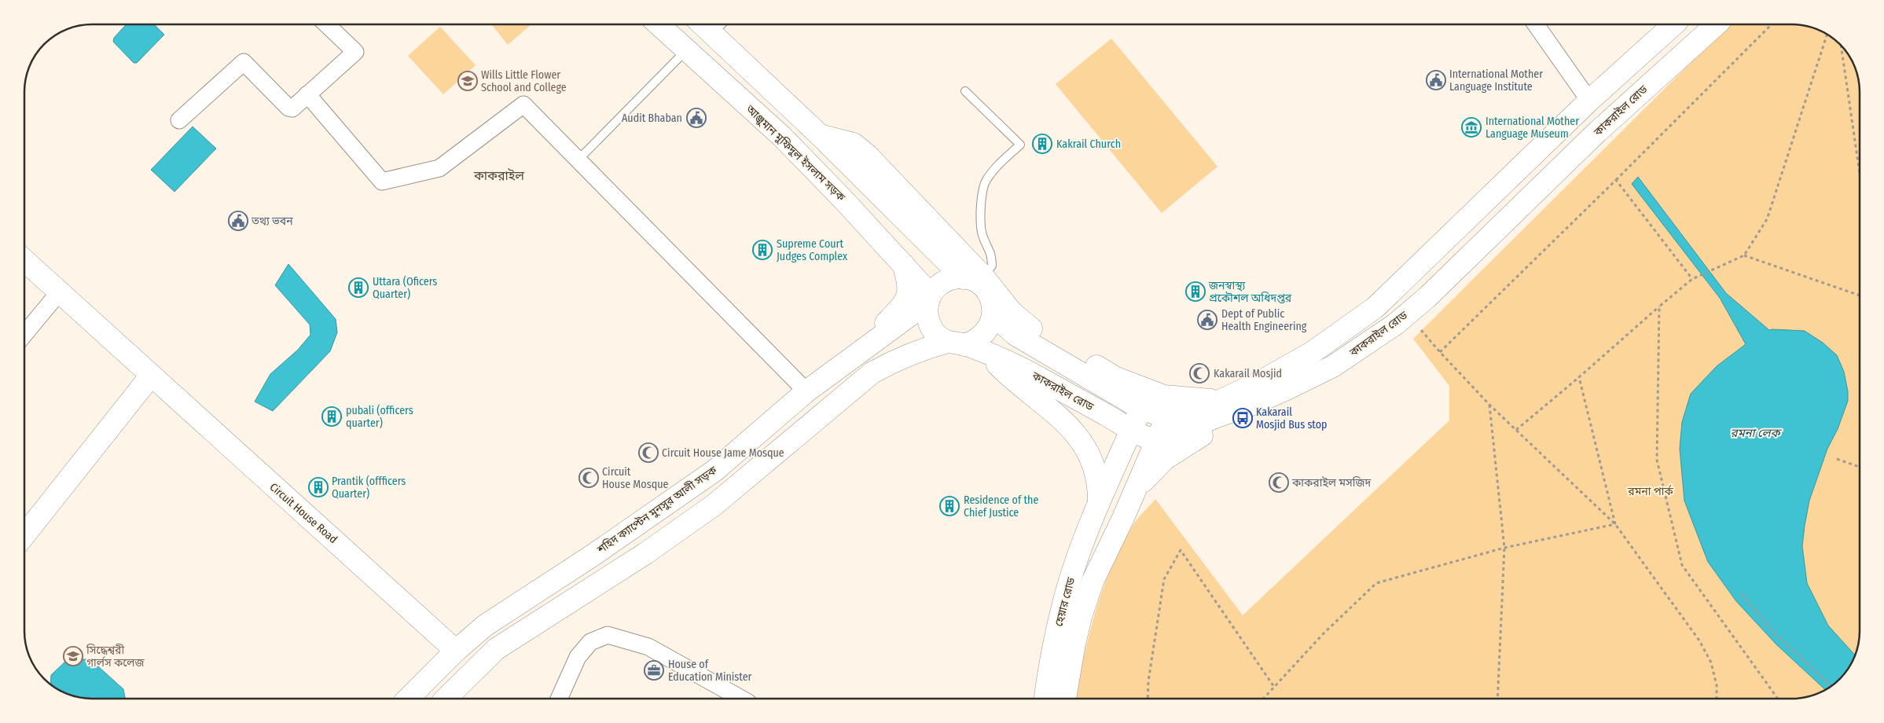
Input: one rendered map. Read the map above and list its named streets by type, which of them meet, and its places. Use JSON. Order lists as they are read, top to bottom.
{
  "streets": {
    "main road": [
      "কাকরাইল রোড",
      "আঞ্জুমান মুফিদুল ইসলাম সড়ক",
      "শহিদ ক্যাপ্টেন মুনসুর আলী সড়ক",
      "Circuit House Road",
      "হেয়ার রোড"
    ]
  },
  "crossings": [
    ["কাকরাইল রোড", "আঞ্জুমান মুফিদুল ইসলাম সড়ক"],
    ["কাকরাইল রোড", "শহিদ ক্যাপ্টেন মুনসুর আলী সড়ক"],
    ["কাকরাইল রোড", "হেয়ার রোড"],
    ["আঞ্জুমান মুফিদুল ইসলাম সড়ক", "শহিদ ক্যাপ্টেন মুনসুর আলী সড়ক"],
    ["শহিদ ক্যাপ্টেন মুনসুর আলী সড়ক", "Circuit House Road"]
  ],
  "districts": ["কাকরাইল"],
  "water": ["রমনা লেক"],
  "parks": ["রমনা পার্ক"],
  "places": {
    "public building": [
      "International Mother Language Institute",
      "Audit Bhaban",
      "তথ্য ভবন",
      "Dept of Public Health Engineering"
    ],
    "school or university": ["Wills Little Flower School and College", "সিদ্ধেশ্বরী গার্লস কলেজ"],
    "museum": ["International Mother Language Museum"],
    "building": [
      "Kakrail Church",
      "Supreme Court Judges Complex",
      "Uttara (Oficers Quarter)",
      "জনস্বাস্থ্য প্রকৌশল অধিদপ্তর",
      "pubali (officers quarter)",
      "Prantik (offficers Quarter)",
      "Residence of the Chief Justice"
    ],
    "mosque": [
      "Kakarail Mosjid",
      "Circuit House Jame Mosque",
      "Circuit House Mosque",
      "কাকরাইল মসজিদ"
    ],
    "bus stop": ["Kakarail Mosjid Bus stop"],
    "office": ["House of Education Minister"]
  }
}
